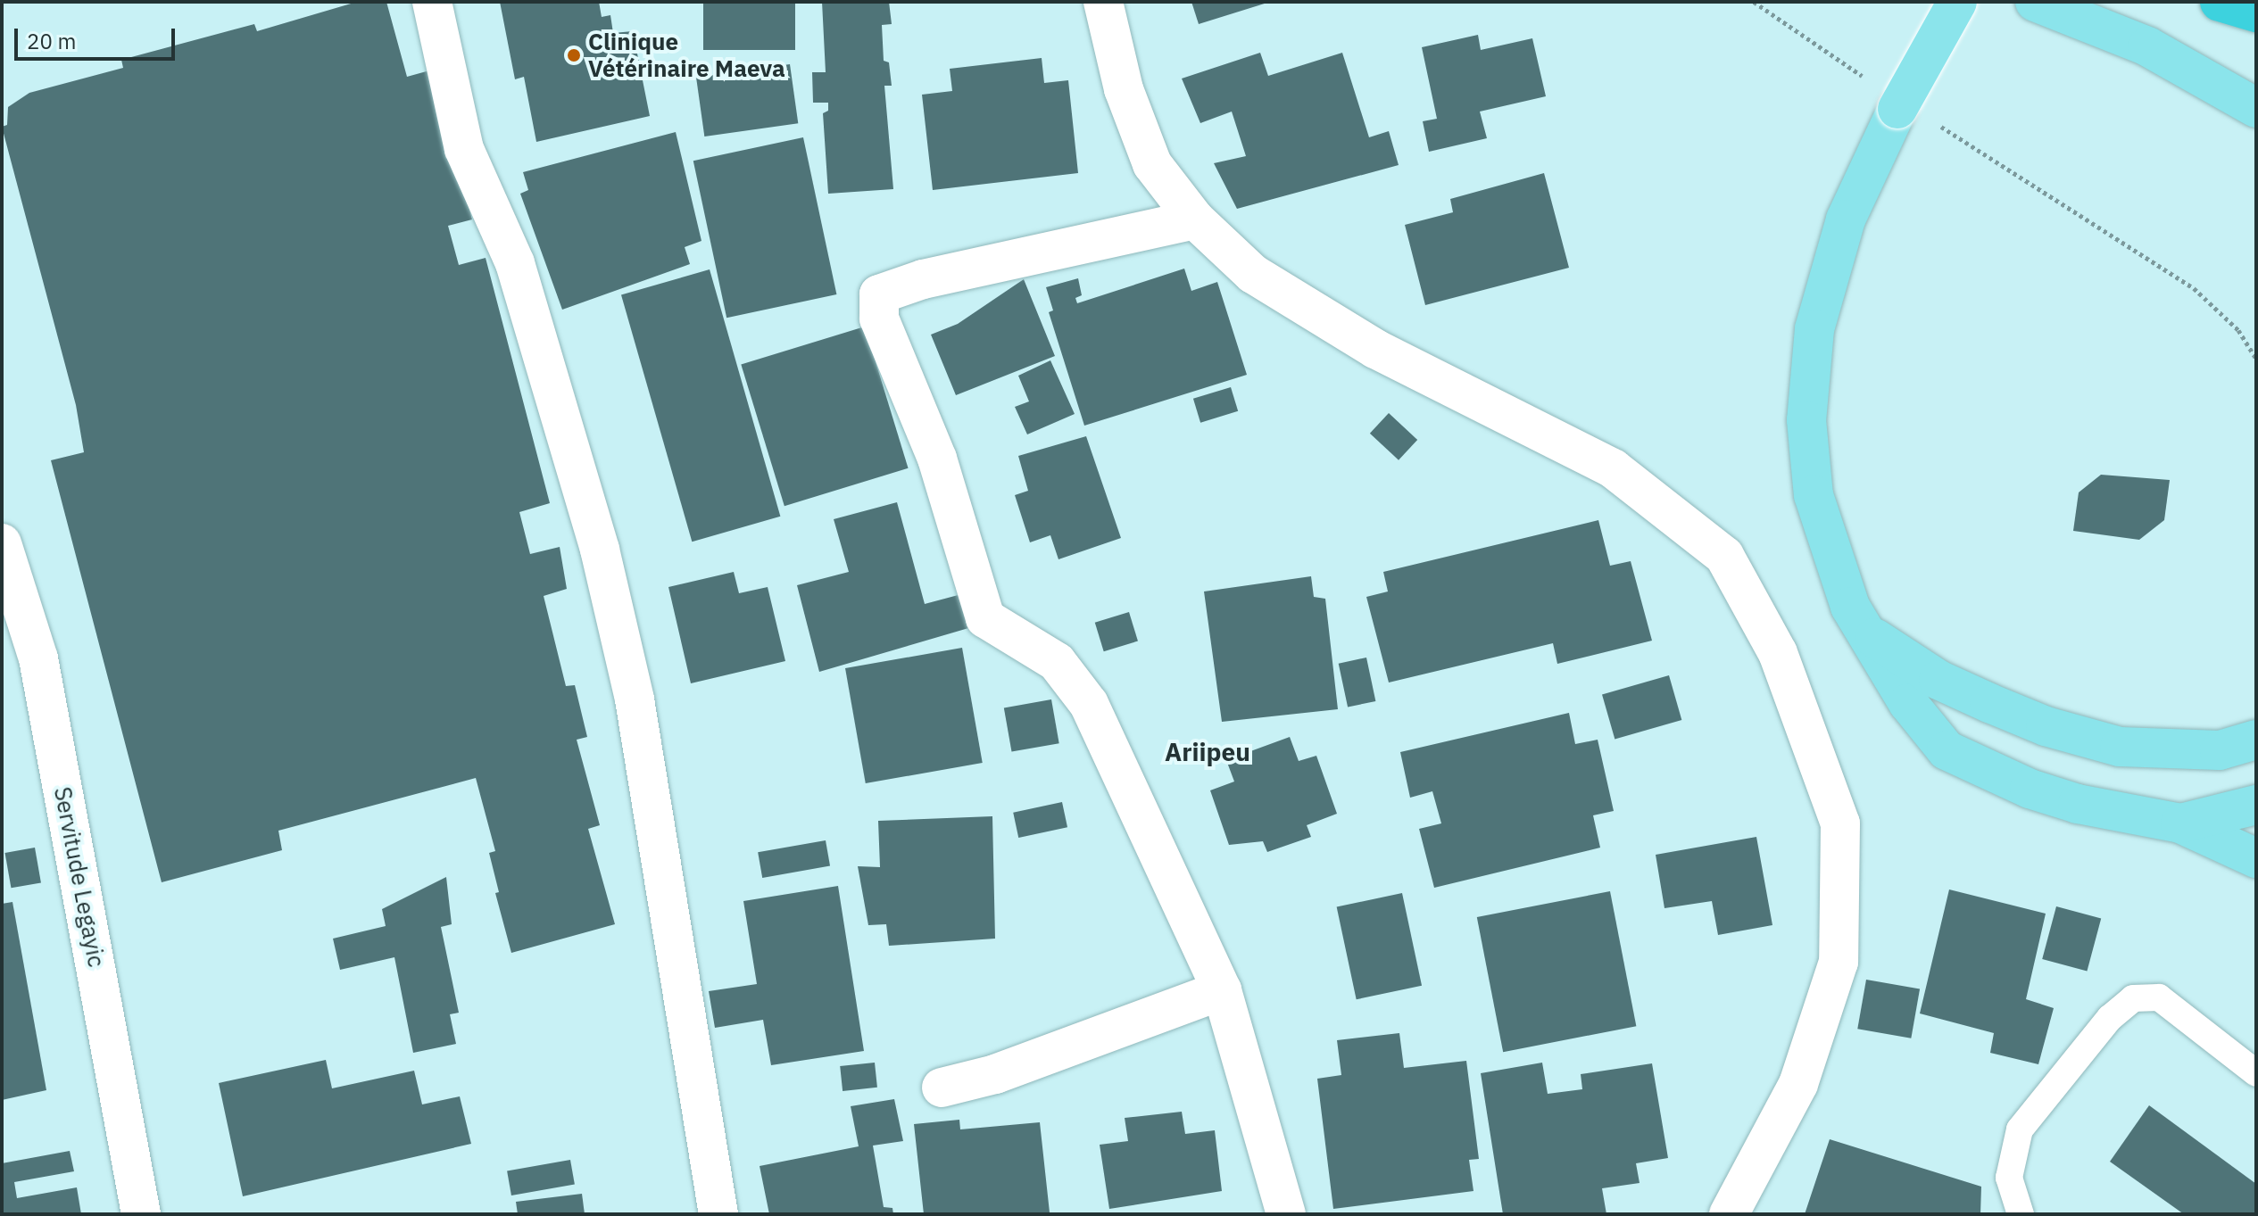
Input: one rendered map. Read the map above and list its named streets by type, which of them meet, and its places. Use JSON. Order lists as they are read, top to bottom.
{
  "streets": {
    "street": ["Servitude Legayic"]
  },
  "districts": ["Ariipeu"],
  "places": ["Clinique Vétérinaire Maeva"],
  "scale_bar": "20 m"
}
